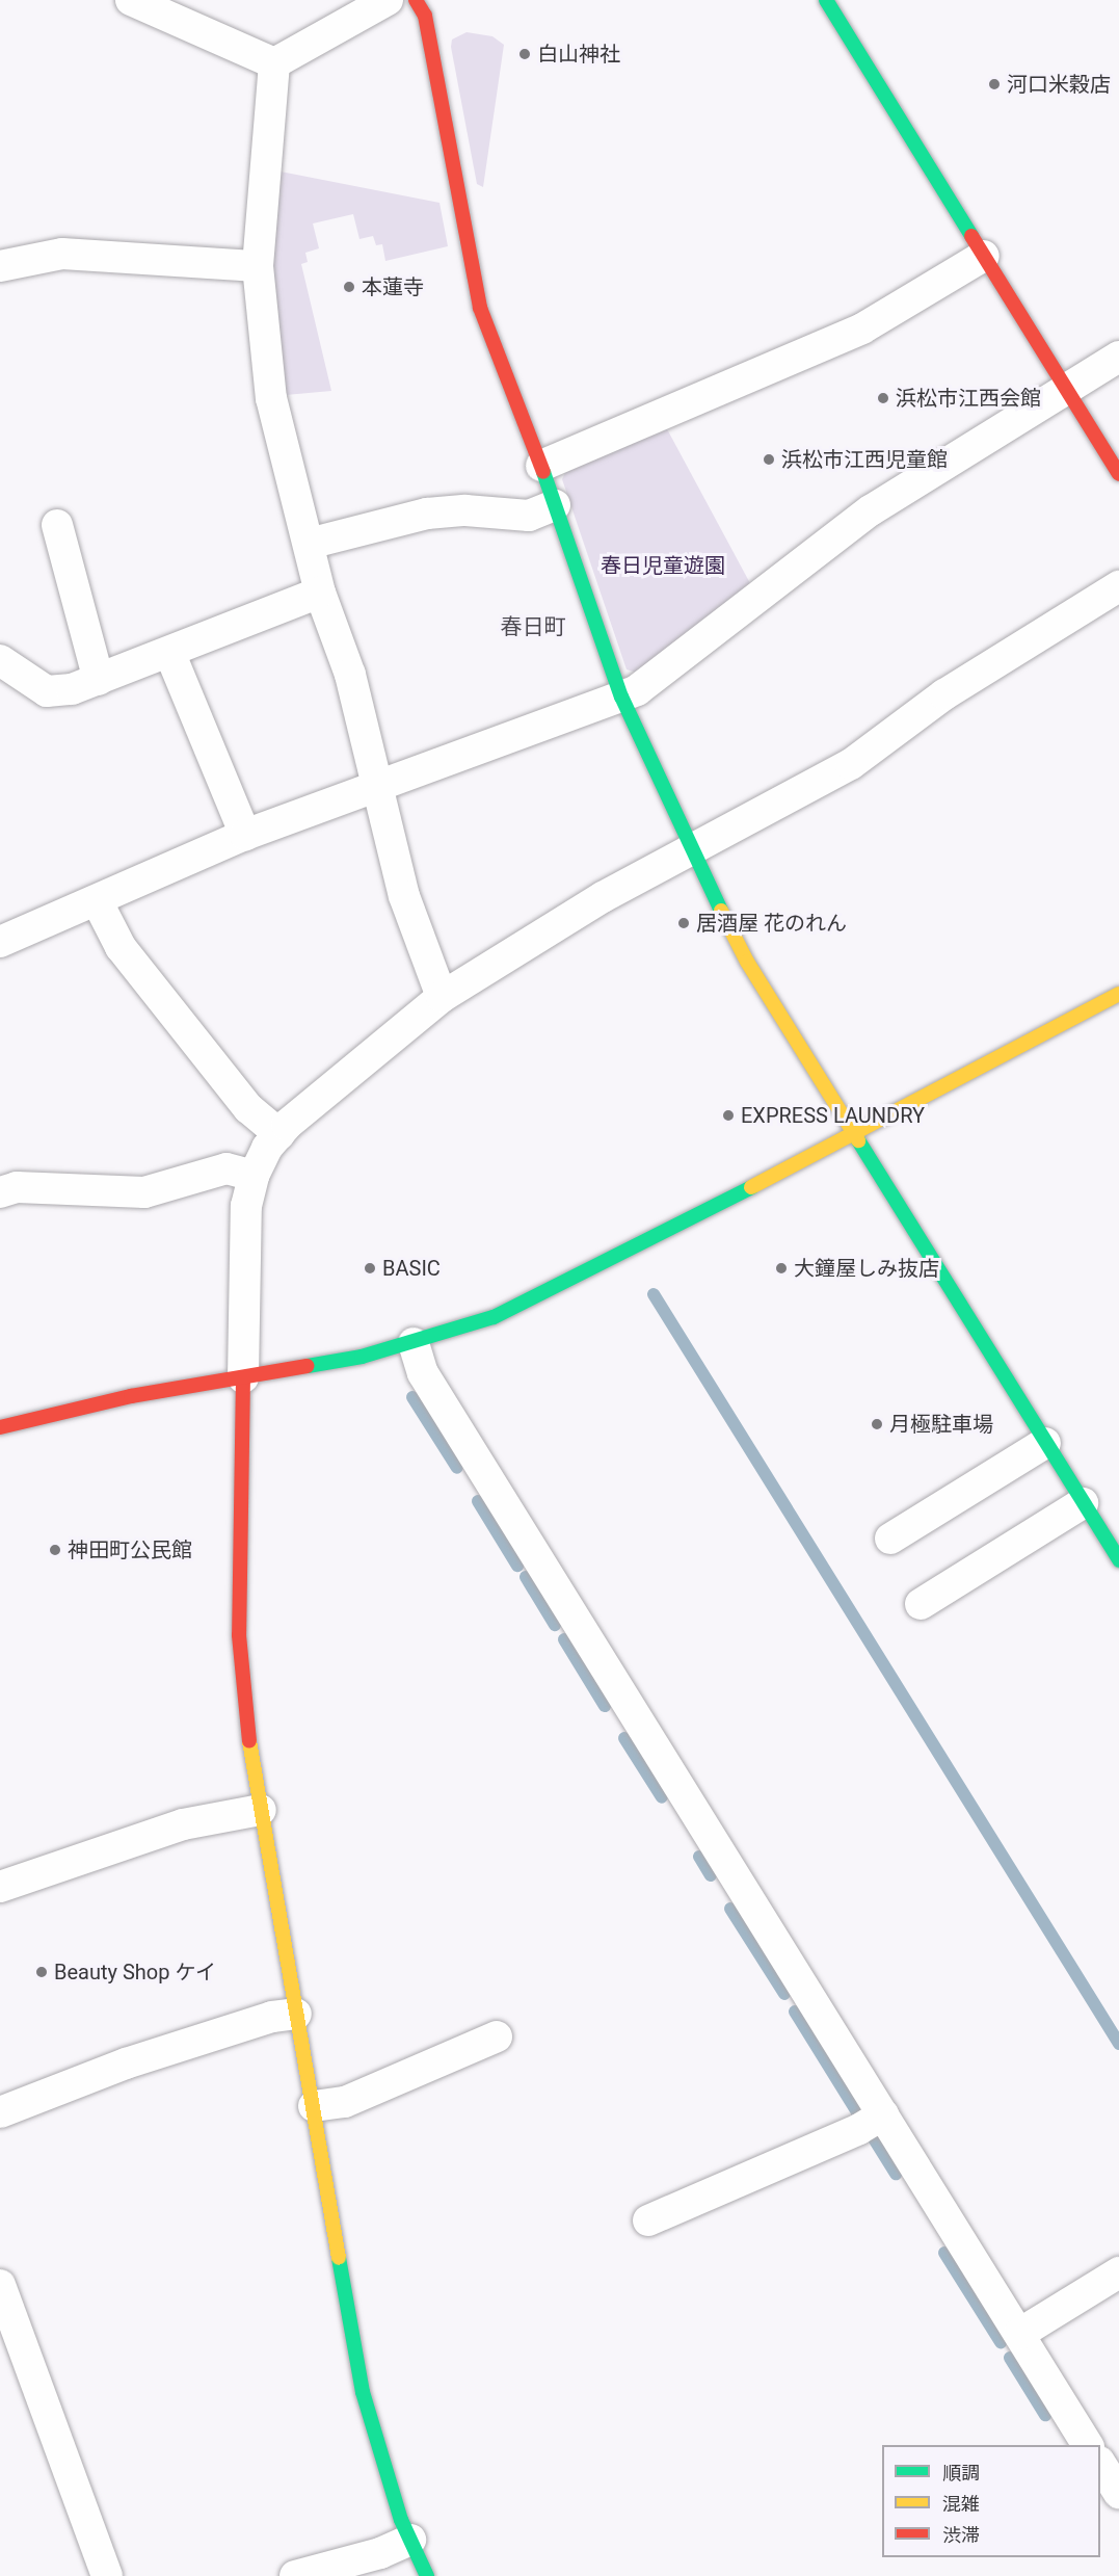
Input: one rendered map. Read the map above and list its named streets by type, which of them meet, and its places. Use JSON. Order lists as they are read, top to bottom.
{
  "districts": ["春日町"],
  "parks": ["春日児童遊園"],
  "places": [
    "白山神社",
    "河口米穀店",
    "本蓮寺",
    "浜松市江西会館",
    "浜松市江西児童館",
    "居酒屋 花のれん",
    "EXPRESS LAUNDRY",
    "BASIC",
    "大鐘屋しみ抜店",
    "月極駐車場",
    "神田町公民館",
    "Beauty Shop ケイ"
  ],
  "legend": ["順調", "混雑", "渋滞"]
}
